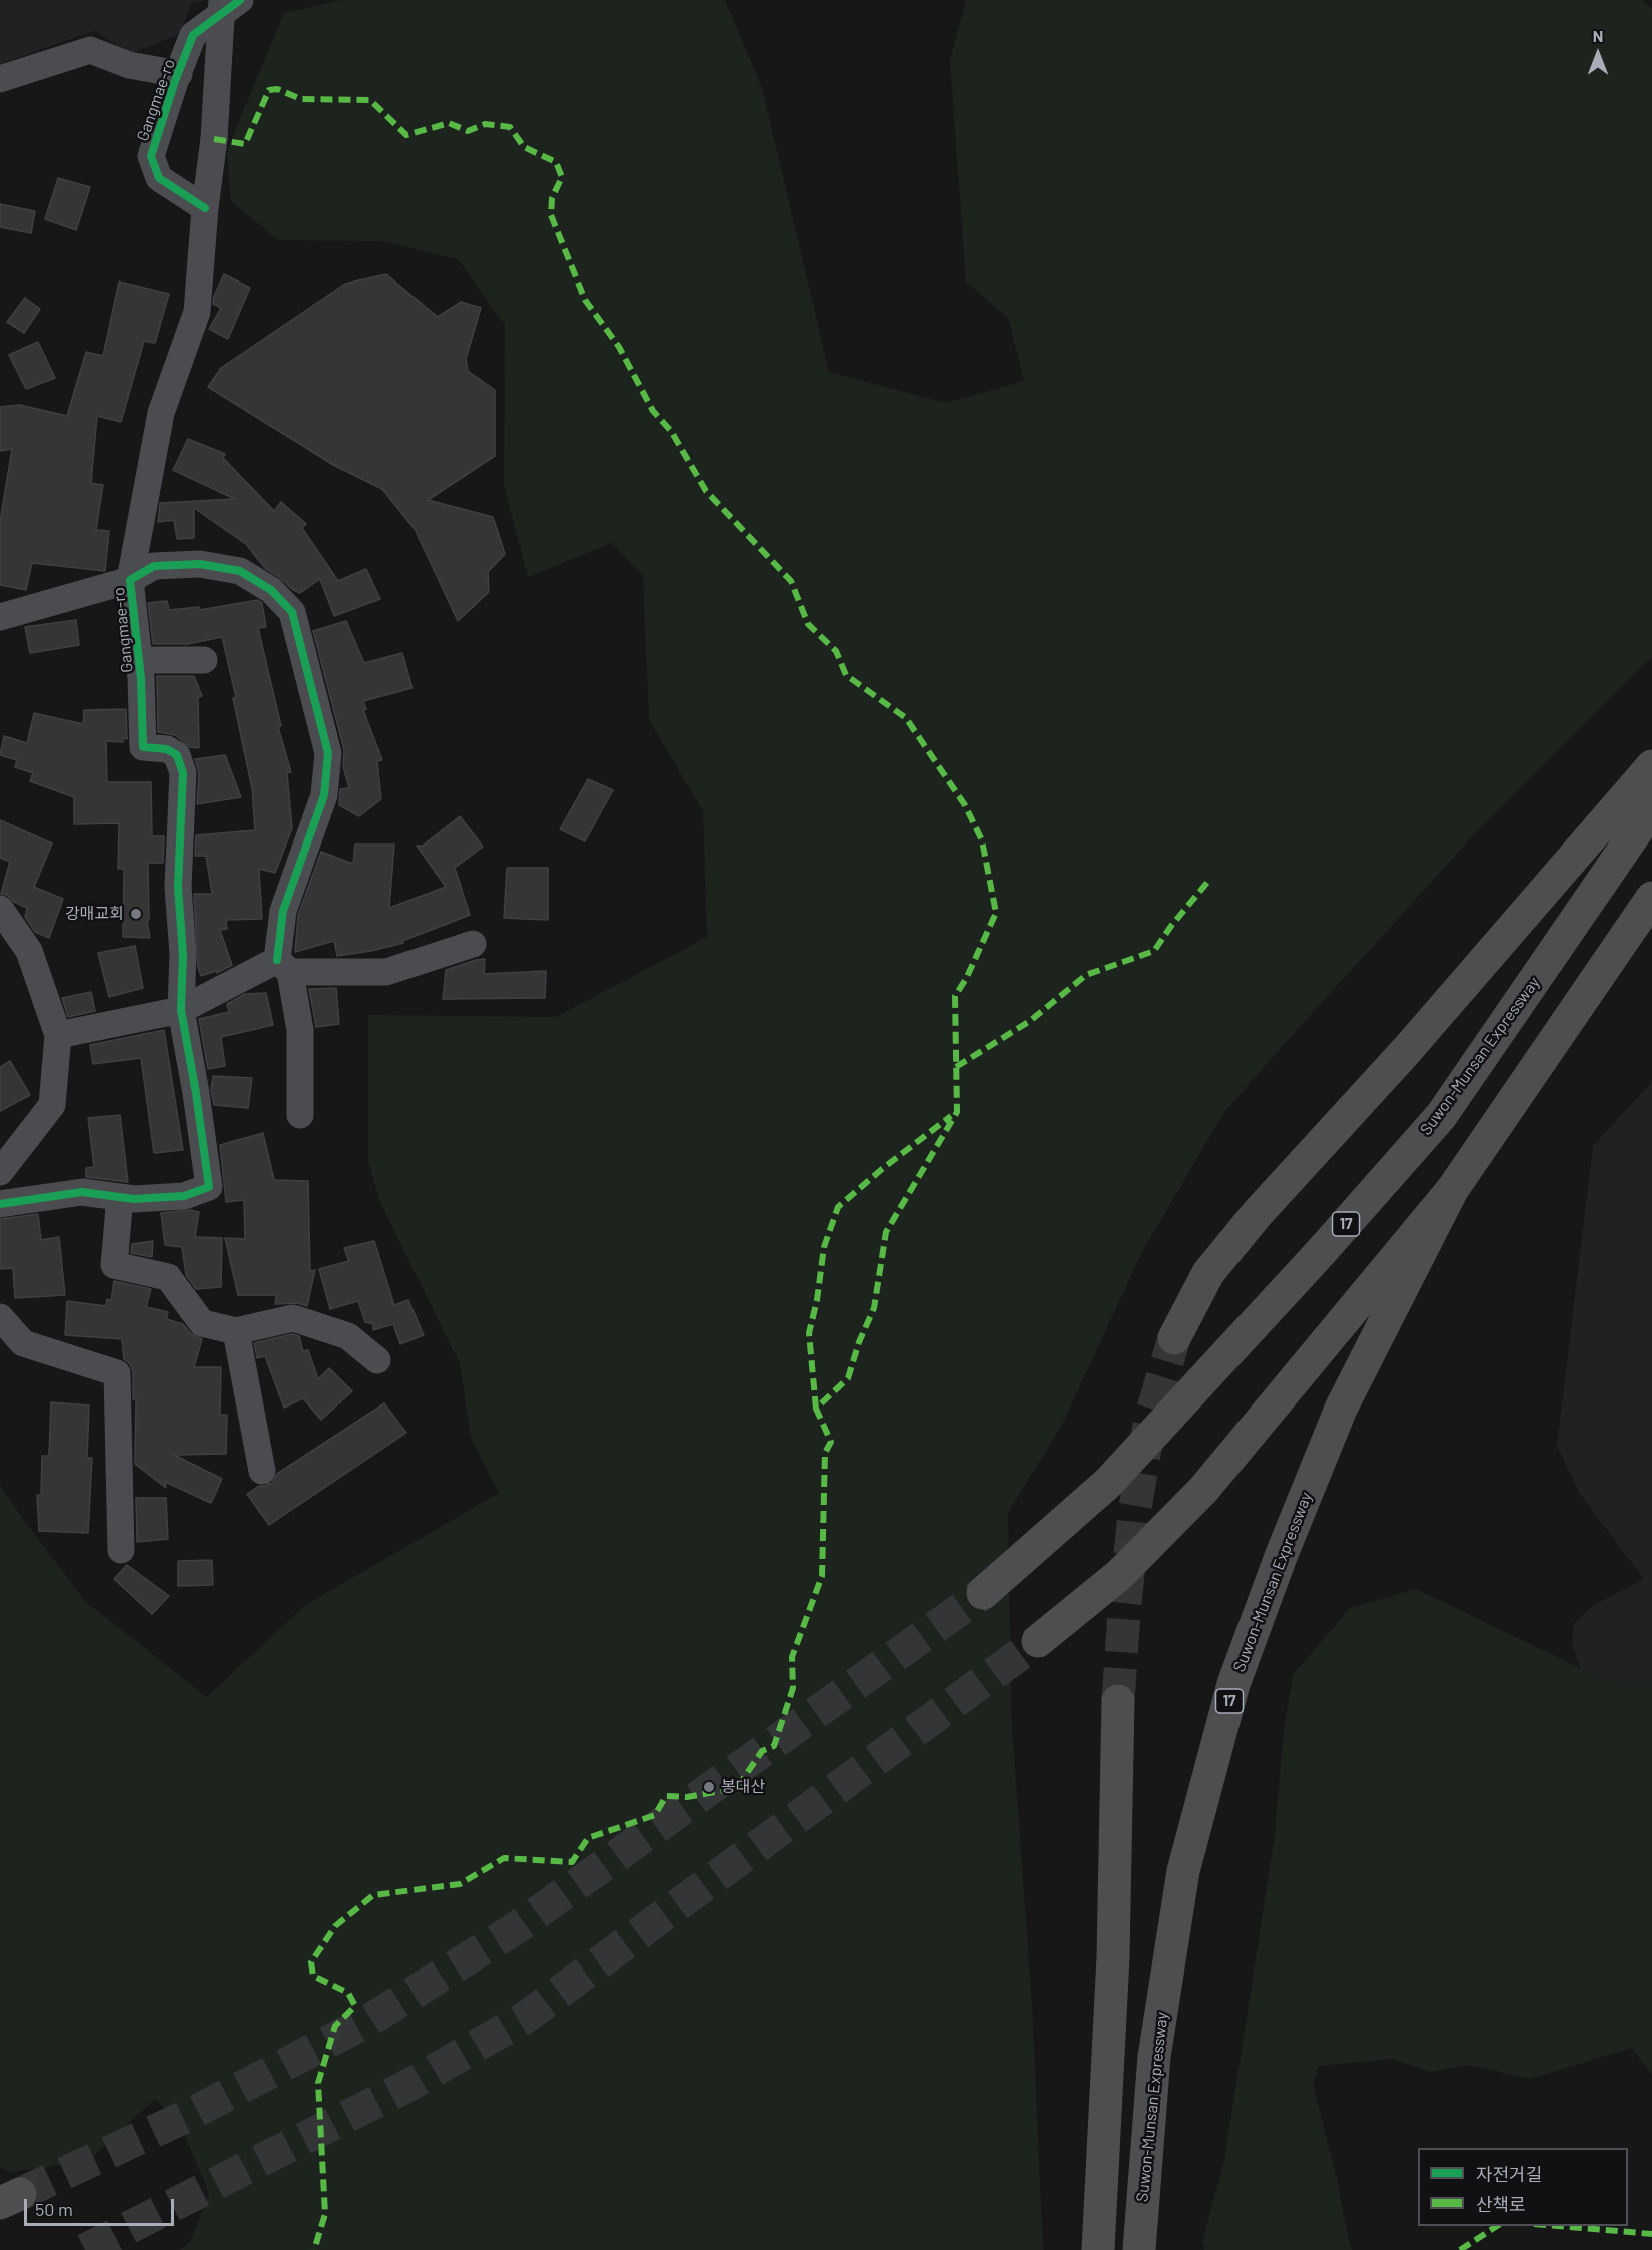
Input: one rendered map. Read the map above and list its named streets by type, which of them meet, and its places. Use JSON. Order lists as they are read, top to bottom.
{
  "streets": {
    "highway": ["Suwon-Munsan Expressway", "17"],
    "street": ["Gangmae-ro"]
  },
  "places": ["강매교회", "봉대산"],
  "legend": ["자전거길", "산책로"],
  "scale_bar": "50 m",
  "north": "top"
}
